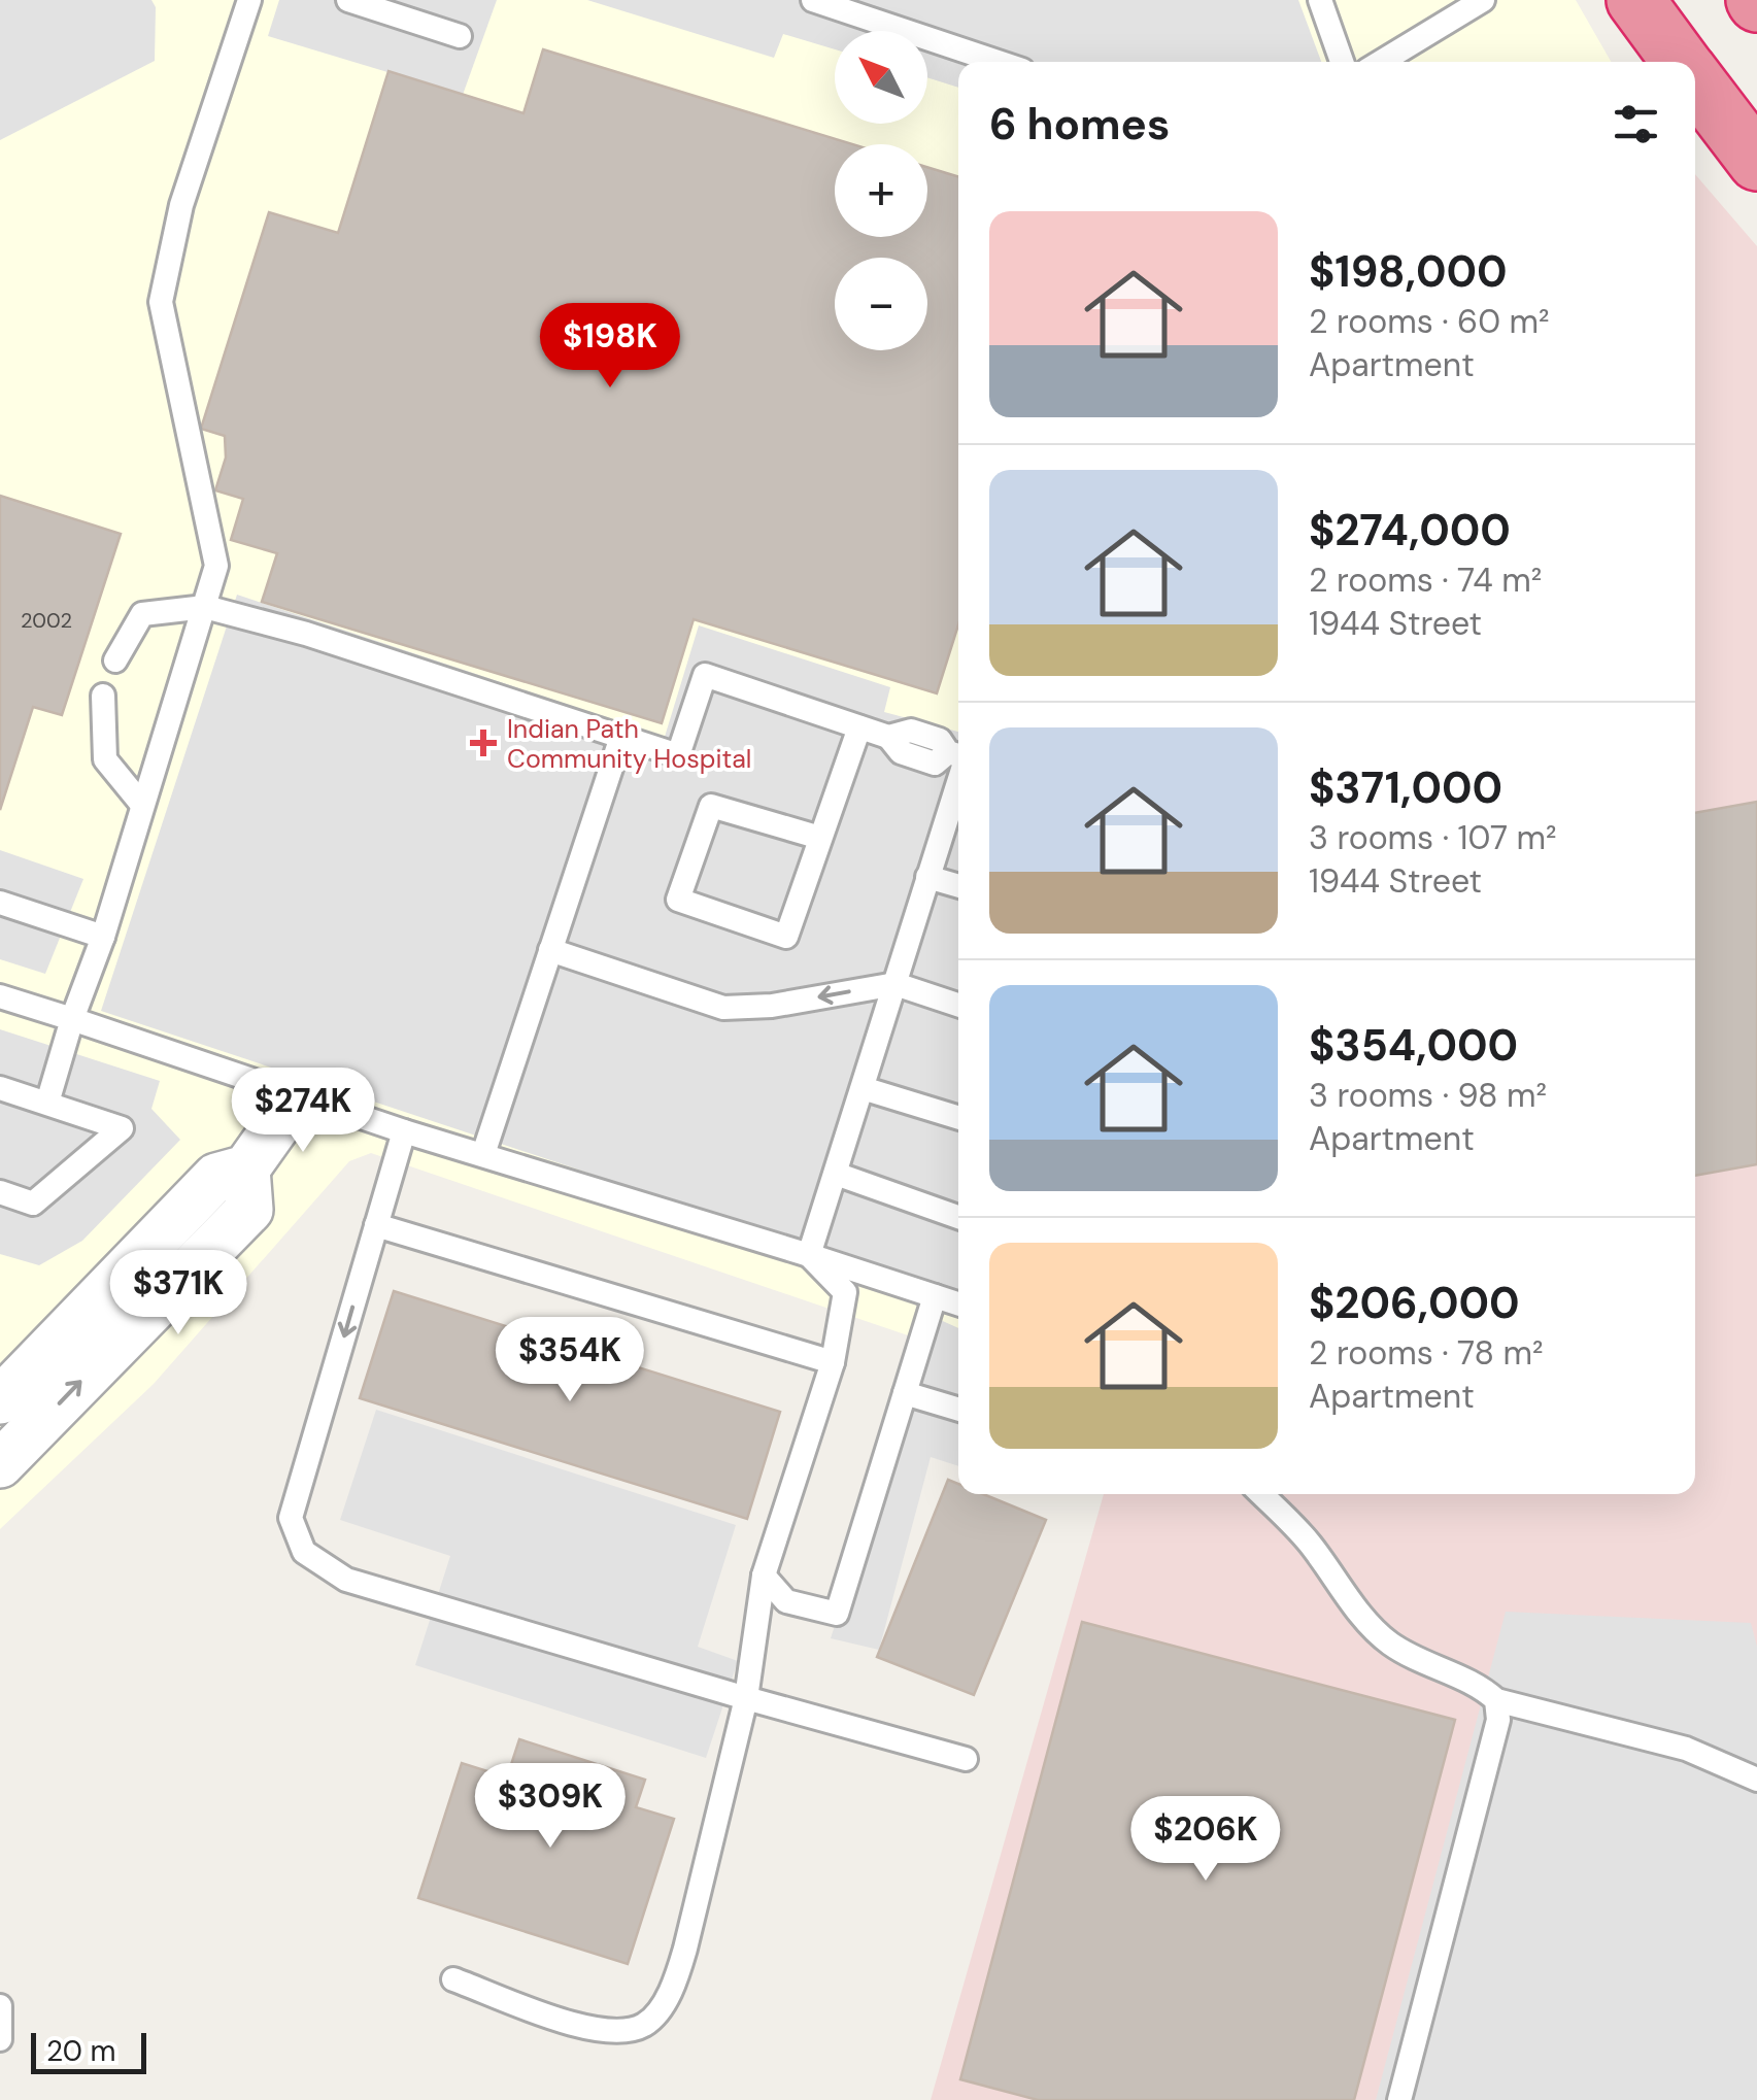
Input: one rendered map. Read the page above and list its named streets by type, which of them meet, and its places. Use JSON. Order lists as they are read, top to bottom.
{
  "places": {
    "health": ["Indian Path Community Hospital"]
  },
  "house_numbers": ["2002"],
  "scale_bar": "20 m",
  "north": "top left",
  "page": {
    "map_buttons": ["+", "−"],
    "heading": "6 homes",
    "list": [
      {
        "name": "$198,000",
        "note": "2 rooms · 60 m² · Apartment"
      },
      {
        "name": "$274,000",
        "note": "2 rooms · 74 m² · 1944 Street"
      },
      {
        "name": "$371,000",
        "note": "3 rooms · 107 m² · 1944 Street"
      },
      {
        "name": "$354,000",
        "note": "3 rooms · 98 m² · Apartment"
      },
      {
        "name": "$206,000",
        "note": "2 rooms · 78 m² · Apartment"
      }
    ],
    "price": [
      "$198K",
      "$274K",
      "$371K",
      "$354K",
      "$309K",
      "$206K"
    ],
    "scale": "20 m"
  }
}
